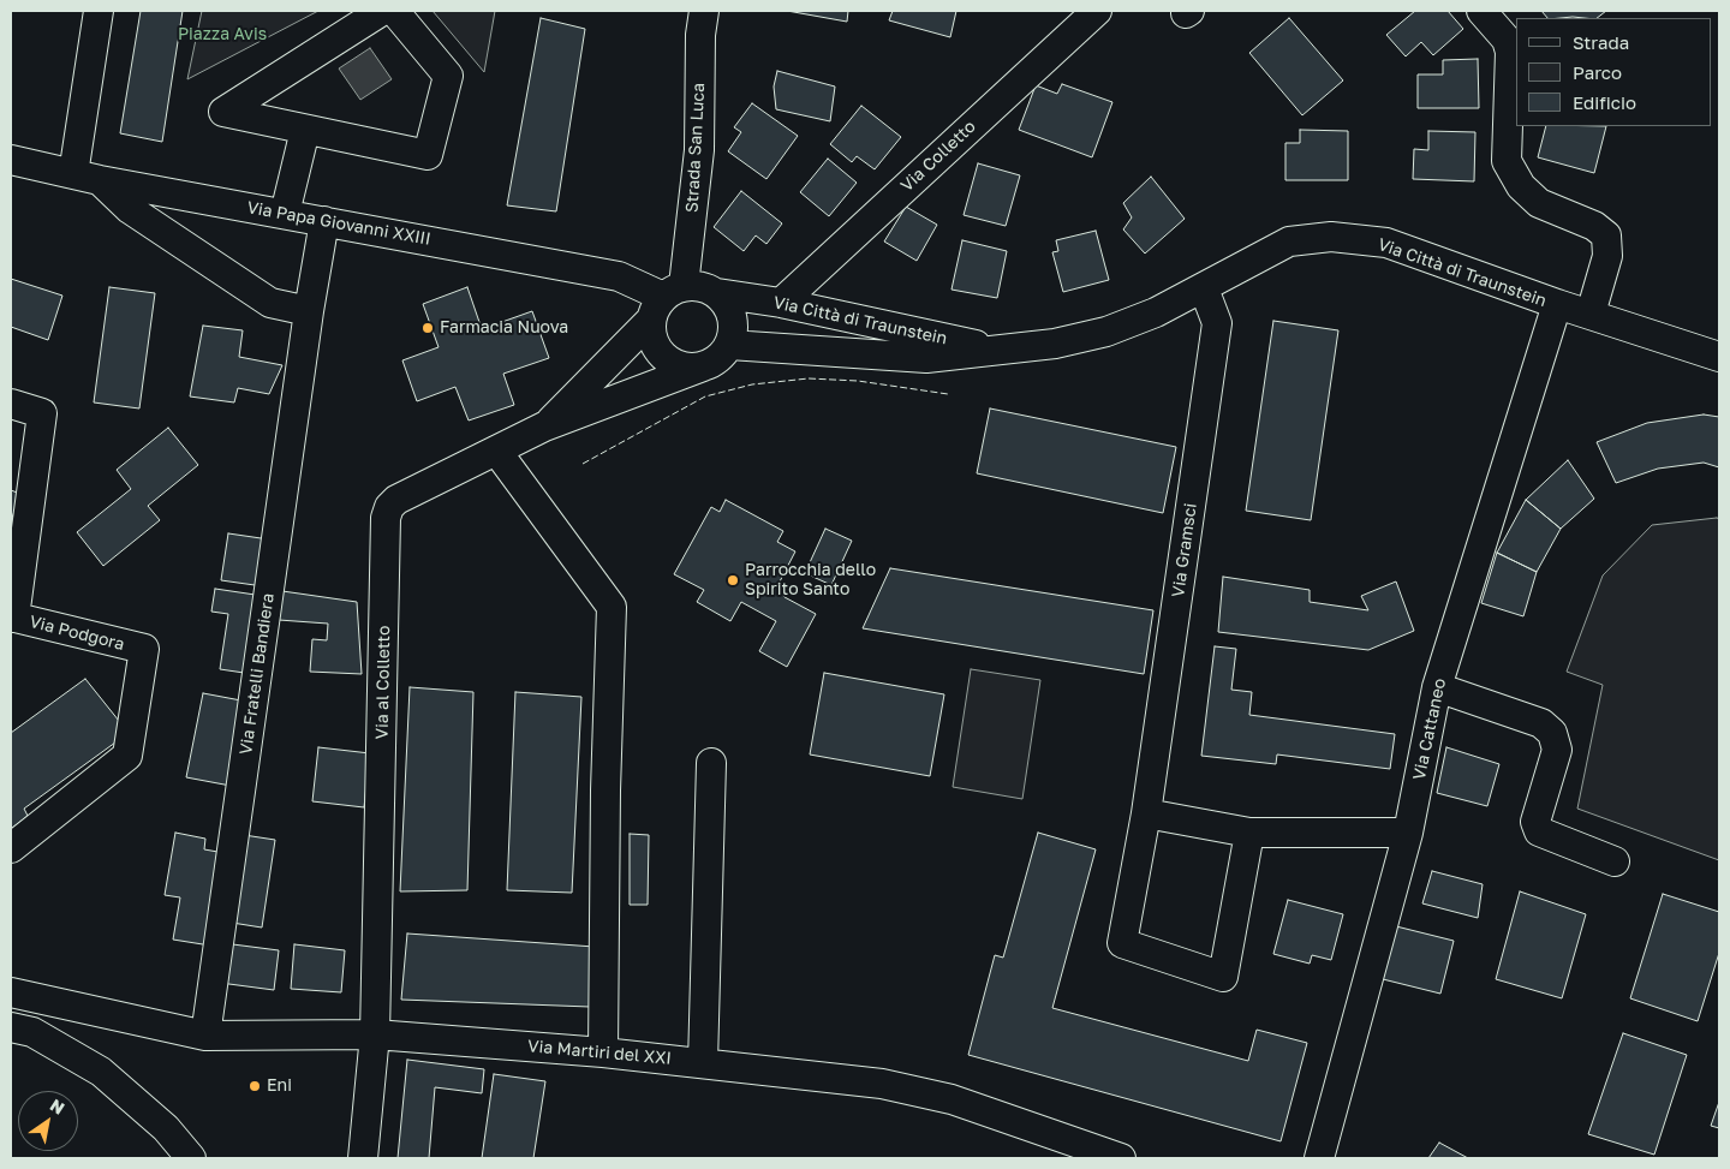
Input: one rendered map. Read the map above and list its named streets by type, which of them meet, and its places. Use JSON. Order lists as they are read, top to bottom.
{
  "streets": {
    "street": [
      "Strada San Luca",
      "Via Colletto",
      "Via Papa Giovanni XXIII",
      "Via Città di Traunstein",
      "Via Gramsci",
      "Via Podgora",
      "Via Fratelli Bandiera",
      "Via al Colletto",
      "Via Cattaneo",
      "Via Martiri del XXI"
    ]
  },
  "crossings": [
    ["Strada San Luca", "Via Papa Giovanni XXIII"],
    ["Strada San Luca", "Via Città di Traunstein"],
    ["Strada San Luca", "Via al Colletto"],
    ["Via Colletto", "Via Città di Traunstein"],
    ["Via Papa Giovanni XXIII", "Via Città di Traunstein"],
    ["Via Papa Giovanni XXIII", "Via Fratelli Bandiera"],
    ["Via Papa Giovanni XXIII", "Via al Colletto"],
    ["Via Città di Traunstein", "Via Gramsci"],
    ["Via Città di Traunstein", "Via al Colletto"],
    ["Via Città di Traunstein", "Via Cattaneo"],
    ["Via Fratelli Bandiera", "Via Martiri del XXI"],
    ["Via al Colletto", "Via Martiri del XXI"]
  ],
  "parks": ["Piazza Avis"],
  "places": ["Farmacia Nuova", "Parrocchia dello Spirito Santo", "Eni"],
  "legend": ["Strada", "Parco", "Edificio"],
  "north": "top right"
}
